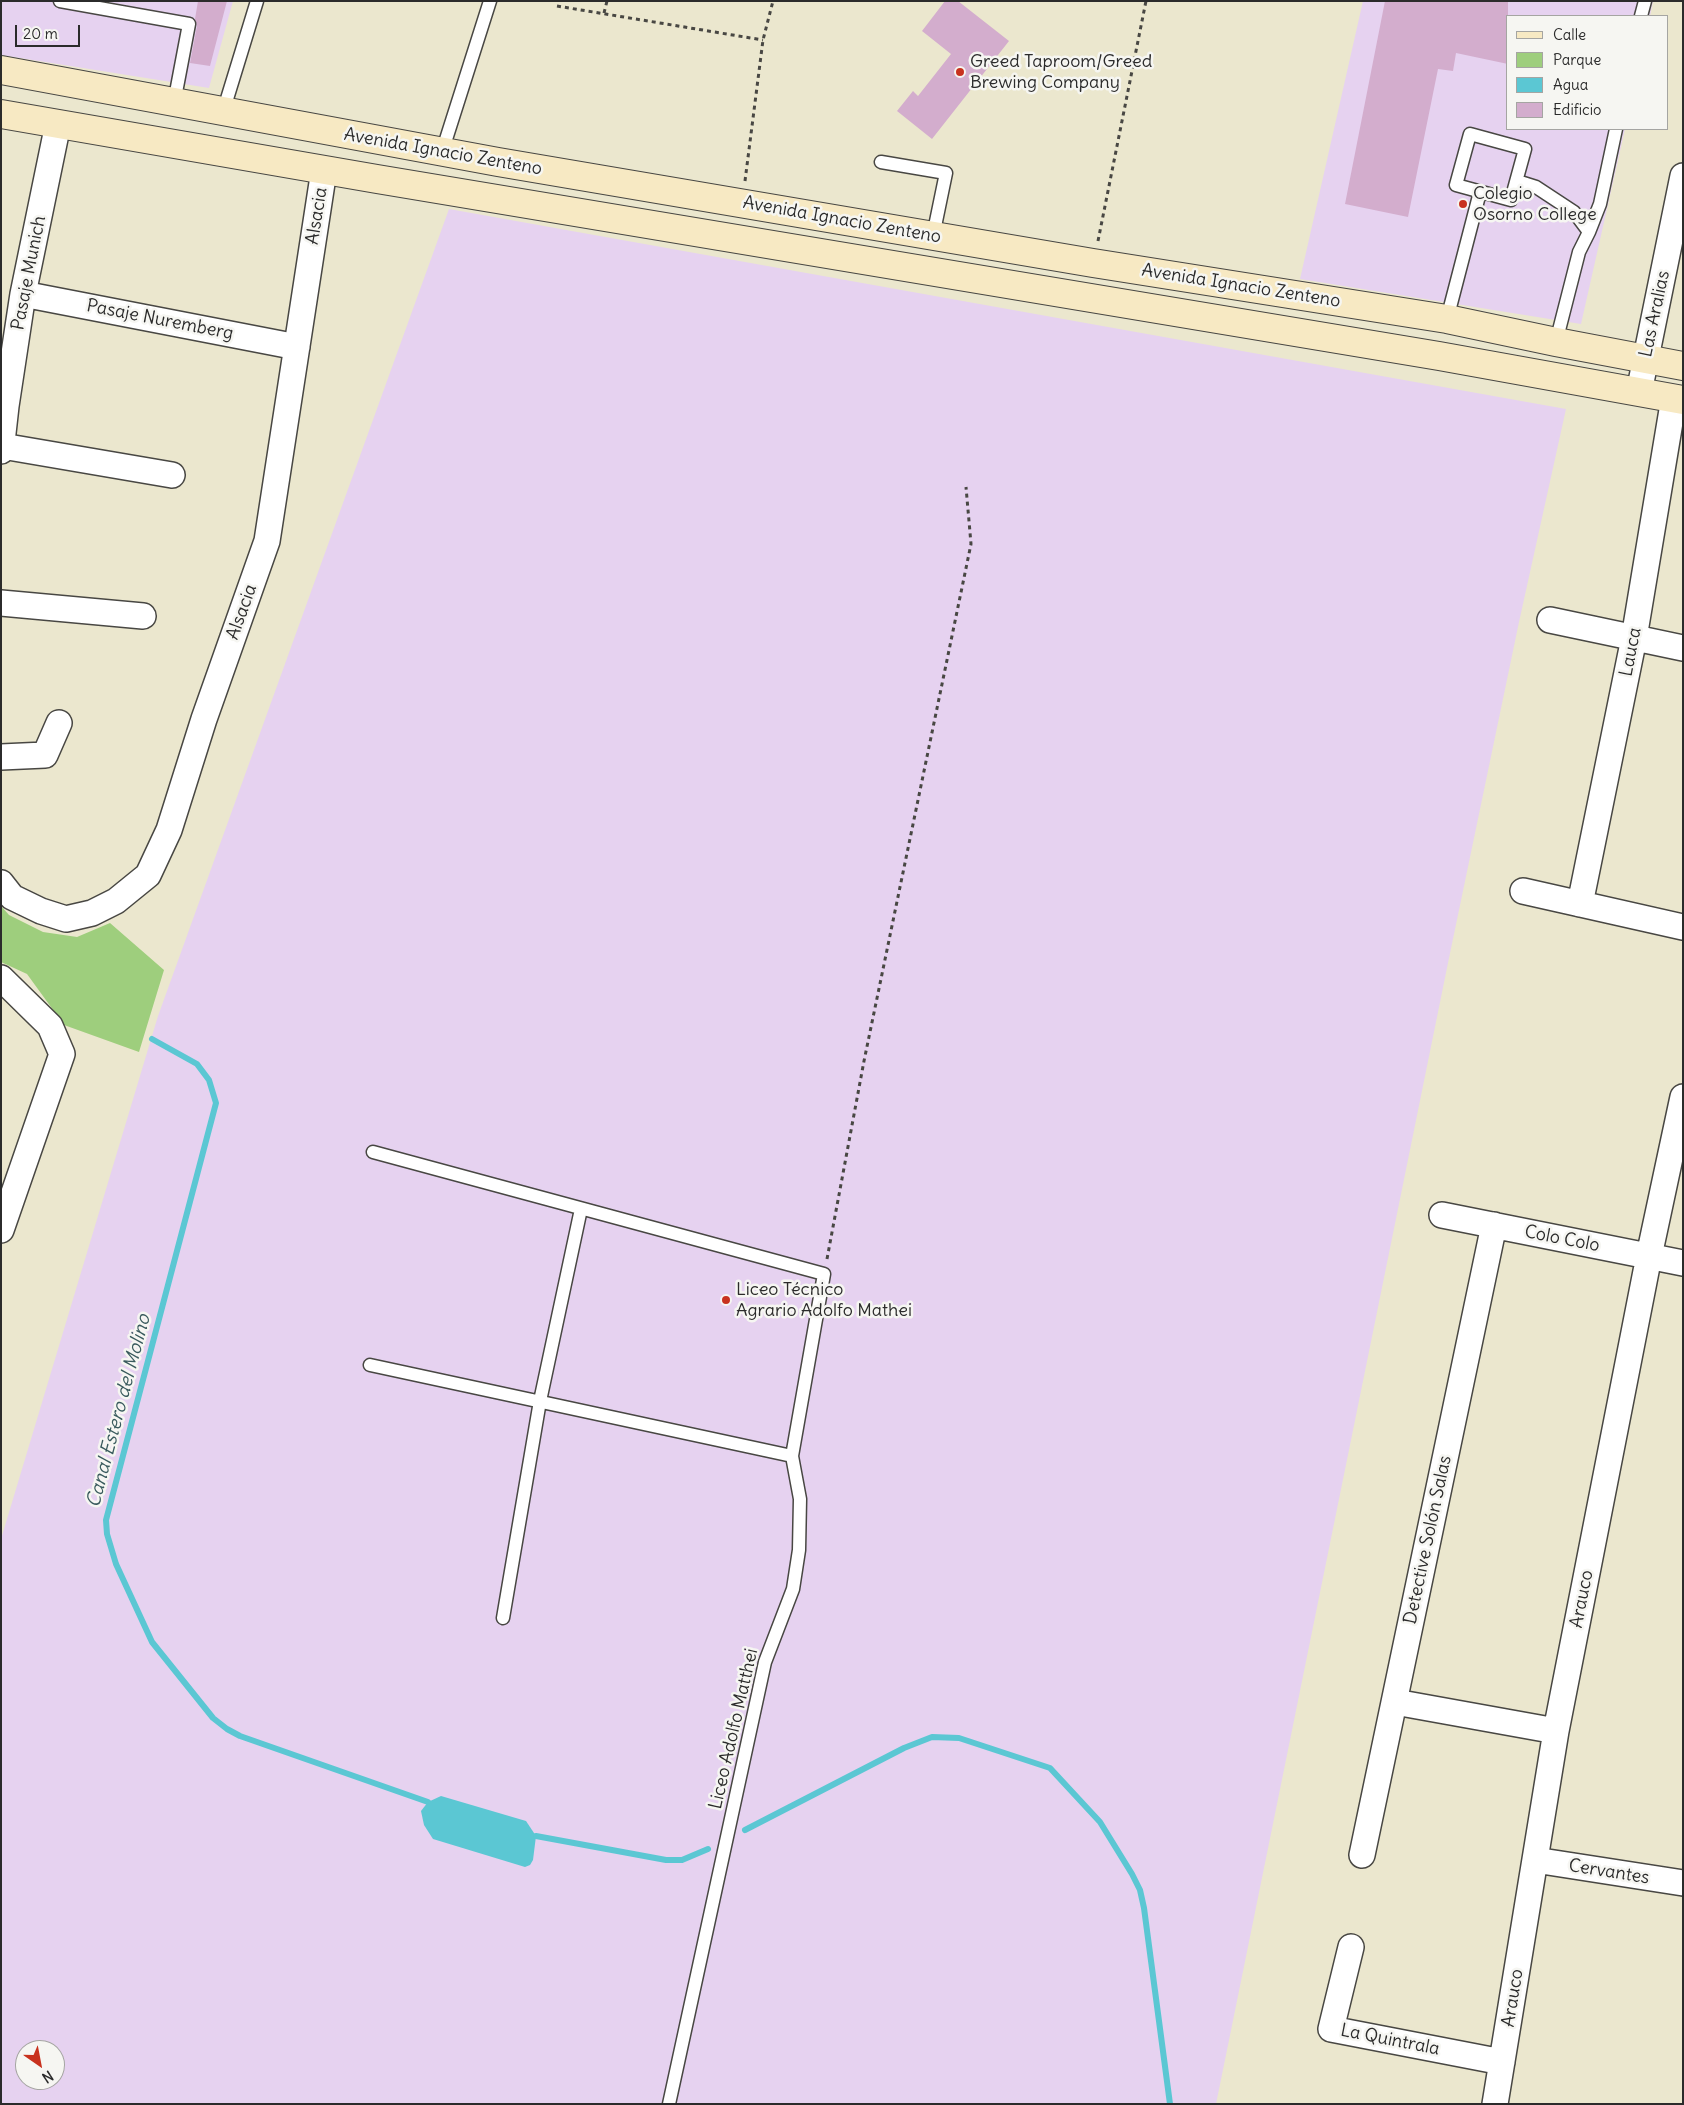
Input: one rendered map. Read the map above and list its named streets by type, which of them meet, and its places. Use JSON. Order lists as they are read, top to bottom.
{
  "streets": {
    "main road": ["Avenida Ignacio Zenteno"],
    "street": [
      "Alsacia",
      "Pasaje Munich",
      "Las Aralias",
      "Pasaje Nuremberg",
      "Lauca",
      "Colo Colo",
      "Detective Solón Salas",
      "Arauco",
      "Cervantes",
      "La Quintrala"
    ],
    "lane": ["Liceo Adolfo Matthei"]
  },
  "crossings": [
    ["Avenida Ignacio Zenteno", "Alsacia"],
    ["Avenida Ignacio Zenteno", "Pasaje Munich"],
    ["Avenida Ignacio Zenteno", "Las Aralias"],
    ["Avenida Ignacio Zenteno", "Lauca"],
    ["Alsacia", "Pasaje Nuremberg"],
    ["Pasaje Munich", "Pasaje Nuremberg"],
    ["Colo Colo", "Detective Solón Salas"],
    ["Colo Colo", "Arauco"],
    ["Arauco", "Cervantes"],
    ["Arauco", "La Quintrala"]
  ],
  "water": ["Canal Estero del Molino"],
  "places": ["Greed Taproom/Greed Brewing Company", "Colegio Osorno College", "Liceo Técnico Agrario Adolfo Mathei"],
  "legend": [
    "Calle",
    "Parque",
    "Agua",
    "Edificio"
  ],
  "scale_bar": "20 m",
  "north": "bottom right"
}
